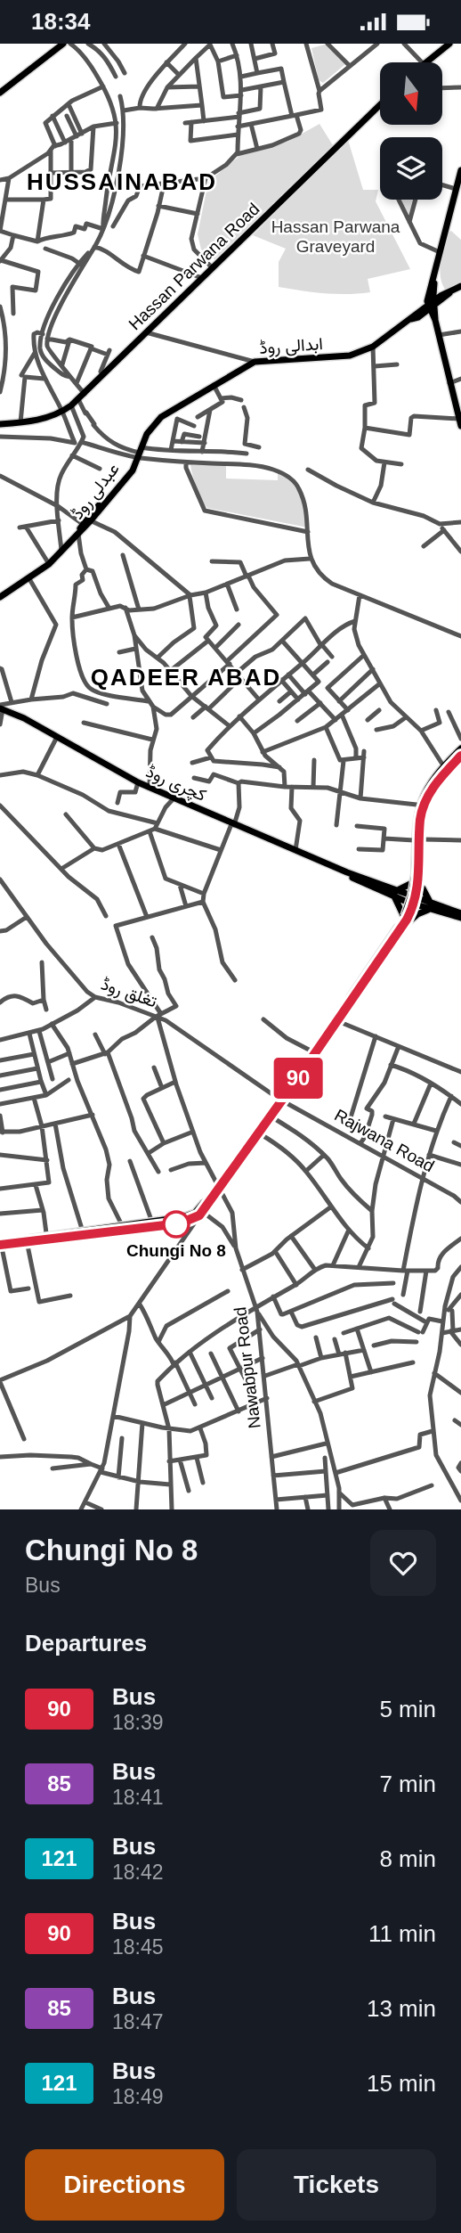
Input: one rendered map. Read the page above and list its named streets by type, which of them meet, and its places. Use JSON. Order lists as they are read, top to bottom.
{
  "streets": {
    "main road": [
      "Hassan Parwana Road",
      "ابدالی روڈ",
      "عبدلی روڈ",
      "کچری روڈ"
    ],
    "street": ["تغلق روڈ", "Rajwana Road", "Nawabpur Road"]
  },
  "crossings": [
    ["ابدالی روڈ", "عبدلی روڈ"],
    ["تغلق روڈ", "Rajwana Road"],
    ["تغلق روڈ", "Nawabpur Road"]
  ],
  "districts": ["HUSSAINABAD", "QADEER ABAD"],
  "parks": ["Hassan Parwana Graveyard"],
  "places": ["Chungi No 8"],
  "lines": ["bus line 90"],
  "north": "bottom",
  "page": {
    "status": "18:34",
    "on_map": "90",
    "heading": [
      ["Chungi No 8", "Bus"],
      "Departures"
    ],
    "list": [
      {
        "mark": "90",
        "name": "Bus",
        "note": "18:39",
        "value": "5 min"
      },
      {
        "mark": "85",
        "name": "Bus",
        "note": "18:41",
        "value": "7 min"
      },
      {
        "mark": "121",
        "name": "Bus",
        "note": "18:42",
        "value": "8 min"
      },
      {
        "mark": "90",
        "name": "Bus",
        "note": "18:45",
        "value": "11 min"
      },
      {
        "mark": "85",
        "name": "Bus",
        "note": "18:47",
        "value": "13 min"
      },
      {
        "mark": "121",
        "name": "Bus",
        "note": "18:49",
        "value": "15 min"
      }
    ],
    "buttons": ["Directions", "Tickets"]
  }
}
